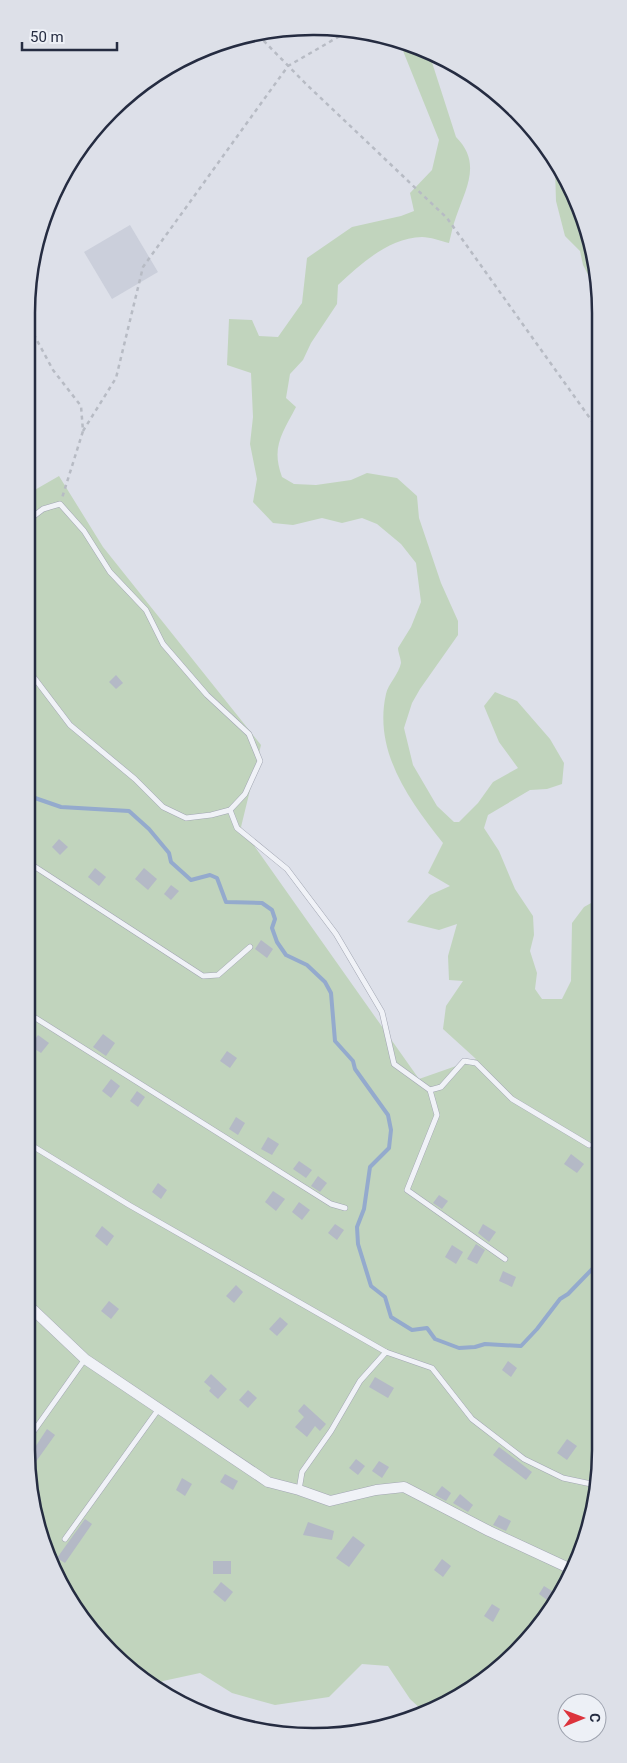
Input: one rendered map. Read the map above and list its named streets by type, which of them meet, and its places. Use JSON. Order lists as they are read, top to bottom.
{
  "scale_bar": "50 m",
  "north": "right"
}
